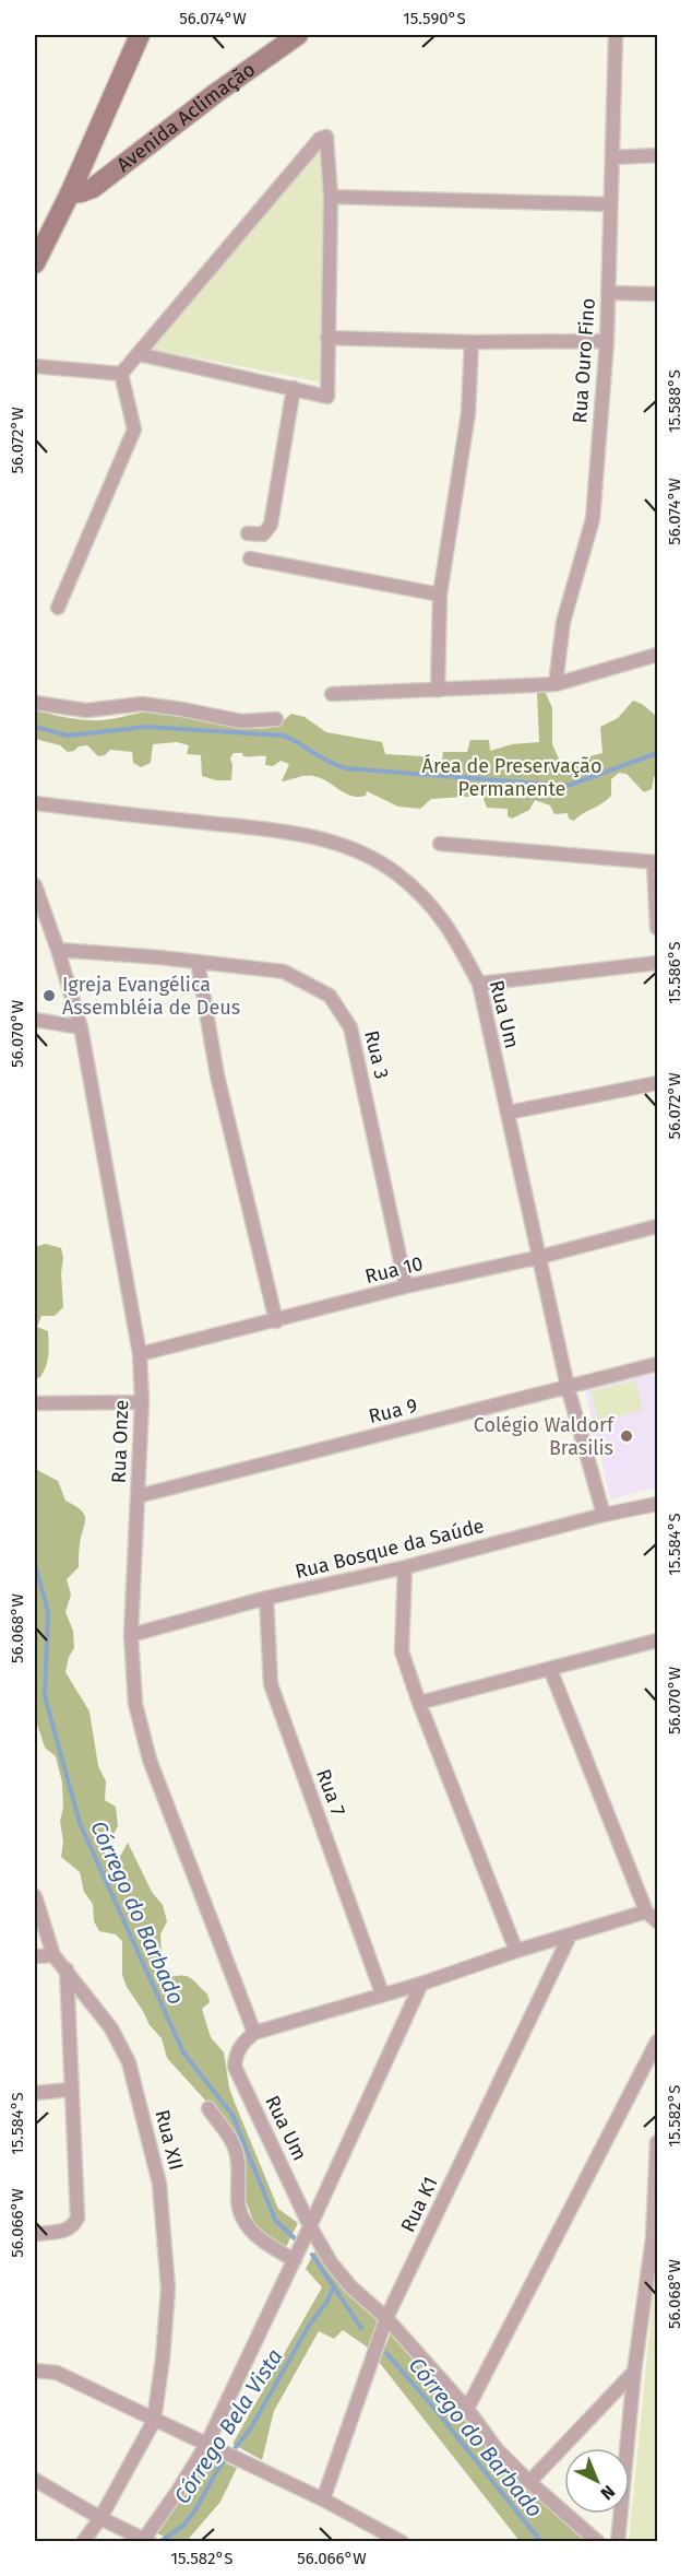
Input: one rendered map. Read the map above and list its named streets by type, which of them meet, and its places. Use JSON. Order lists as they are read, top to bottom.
{
  "streets": {
    "street": [
      "Avenida Aclimação",
      "Rua Ouro Fino",
      "Rua Um",
      "Rua 3",
      "Rua 10",
      "Rua 9",
      "Rua Onze",
      "Rua Bosque da Saúde",
      "Rua 7",
      "Rua XII",
      "Rua K1"
    ]
  },
  "crossings": [
    ["Rua Um", "Rua 10"],
    ["Rua Um", "Rua 9"],
    ["Rua Um", "Rua Onze"],
    ["Rua Um", "Rua Bosque da Saúde"],
    ["Rua Um", "Rua K1"],
    ["Rua 3", "Rua 10"],
    ["Rua 3", "Rua Onze"],
    ["Rua 10", "Rua Onze"],
    ["Rua 9", "Rua Onze"],
    ["Rua Onze", "Rua Bosque da Saúde"],
    ["Rua Bosque da Saúde", "Rua 7"]
  ],
  "water": ["Córrego do Barbado", "Córrego Bela Vista"],
  "parks": ["Área de Preservação Permanente"],
  "places": ["Igreja Evangélica Assembléia de Deus", "Colégio Waldorf Brasilis"],
  "north": "bottom right",
  "coordinates": [
    "56.074°W",
    "15.590°S",
    "15.588°S",
    "56.072°W",
    "15.586°S",
    "56.070°W",
    "15.584°S",
    "56.068°W",
    "15.582°S",
    "56.066°W"
  ]
}
